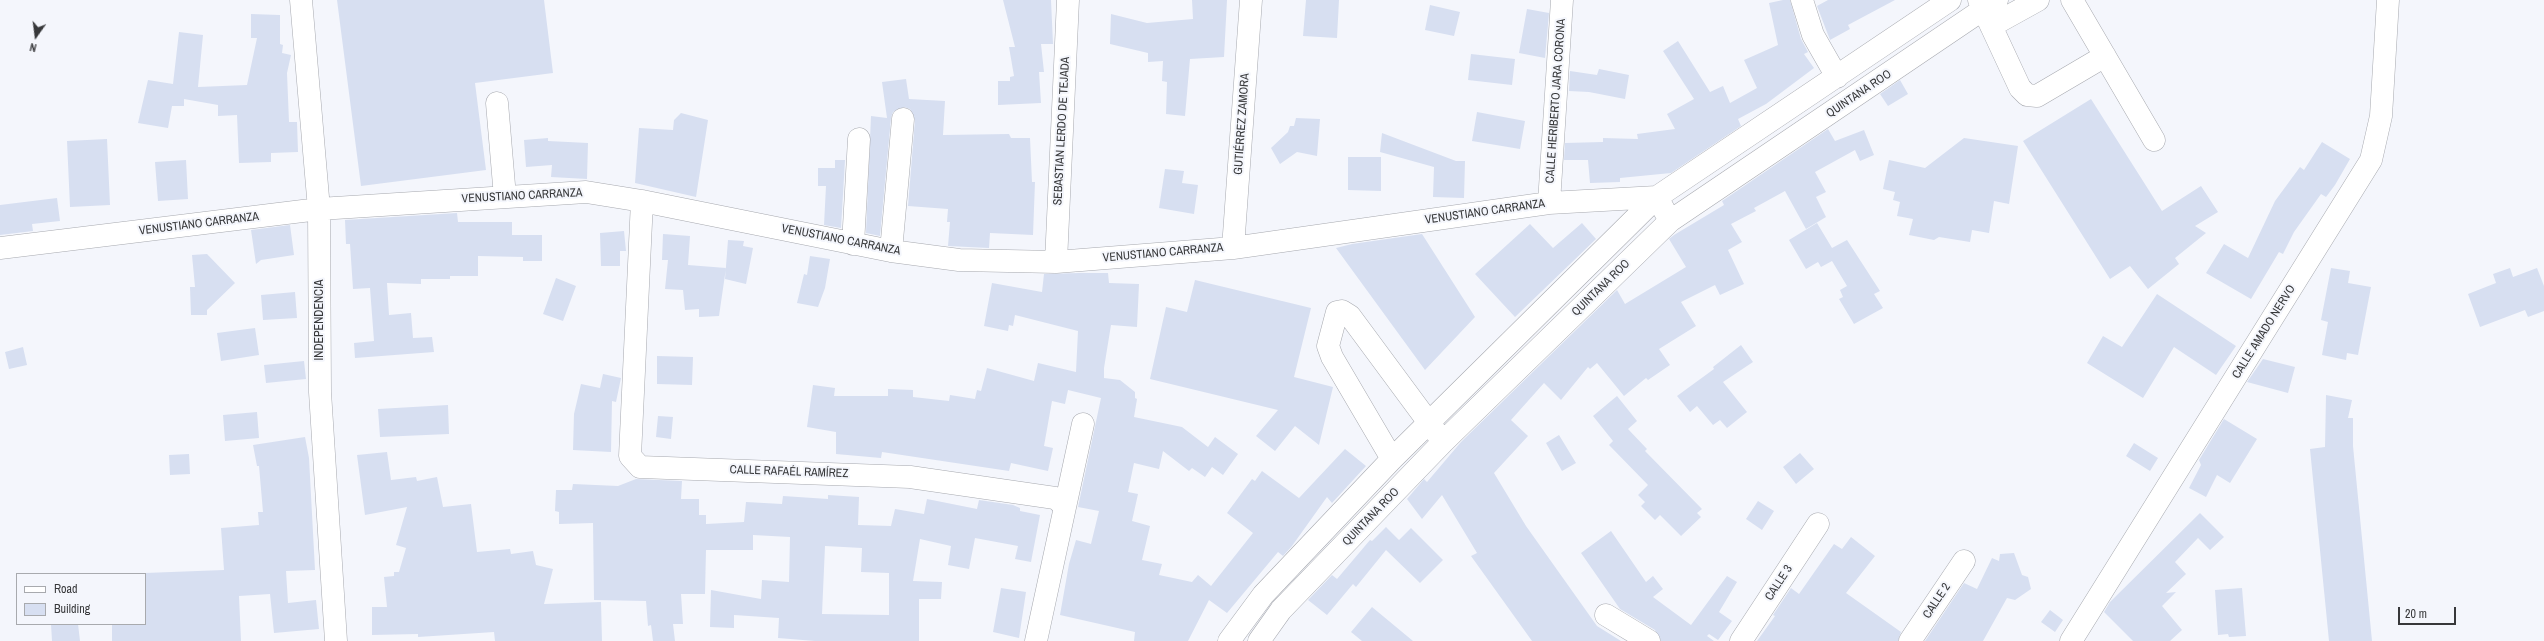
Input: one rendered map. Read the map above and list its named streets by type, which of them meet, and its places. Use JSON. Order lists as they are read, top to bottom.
{
  "streets": {
    "street": [
      "QUINTANA ROO",
      "CALLE HERIBERTO JARA CORONA",
      "GUTIÉRREZ ZAMORA",
      "SEBASTIAN LERDO DE TEJADA",
      "VENUSTIANO CARRANZA",
      "INDEPENDENCIA",
      "CALLE AMADO NERVO",
      "CALLE RAFAÉL RAMÍREZ",
      "CALLE 3",
      "CALLE 2"
    ]
  },
  "crossings": [
    ["QUINTANA ROO", "VENUSTIANO CARRANZA"],
    ["CALLE HERIBERTO JARA CORONA", "VENUSTIANO CARRANZA"],
    ["GUTIÉRREZ ZAMORA", "VENUSTIANO CARRANZA"],
    ["SEBASTIAN LERDO DE TEJADA", "VENUSTIANO CARRANZA"],
    ["VENUSTIANO CARRANZA", "INDEPENDENCIA"],
    ["VENUSTIANO CARRANZA", "CALLE RAFAÉL RAMÍREZ"]
  ],
  "legend": ["Road", "Building"],
  "scale_bar": "20 m",
  "north": "bottom"
}
